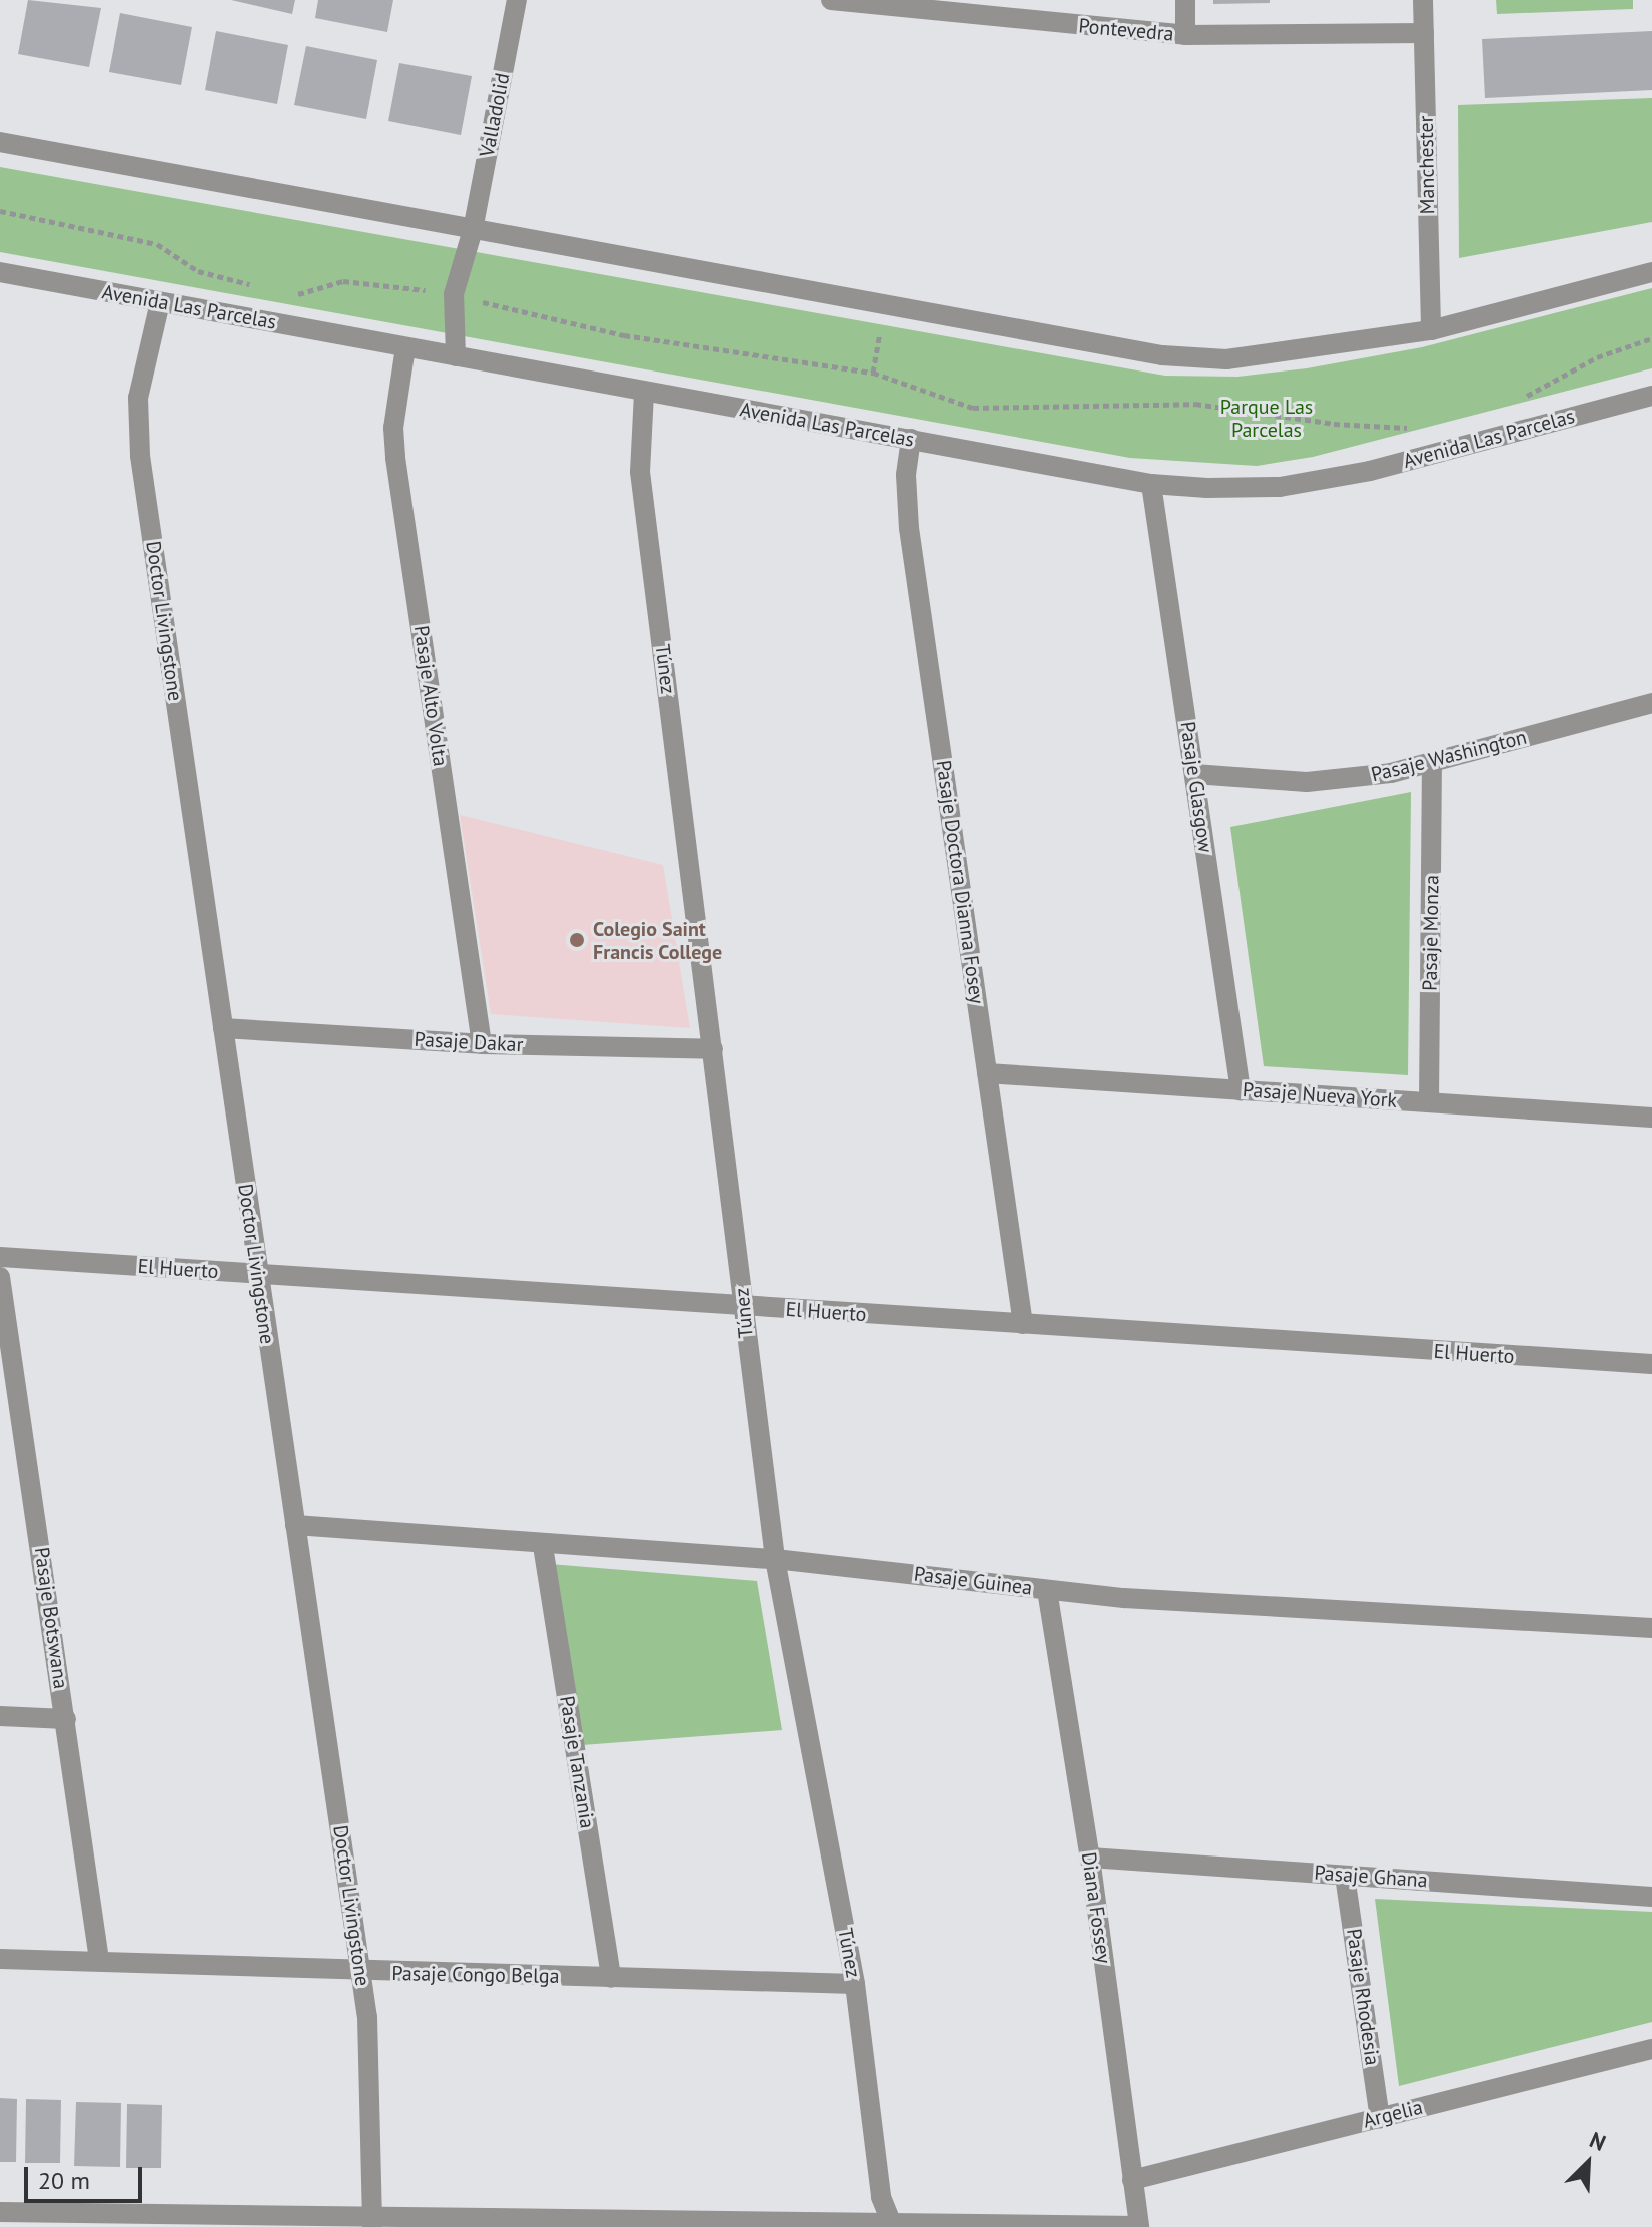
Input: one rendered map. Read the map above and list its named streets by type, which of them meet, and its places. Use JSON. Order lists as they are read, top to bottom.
{
  "streets": {
    "street": [
      "Pontevedra",
      "Valladolid",
      "Manchester",
      "Avenida Las Parcelas",
      "Doctor Livingstone",
      "Túnez",
      "Pasaje Alto Volta",
      "Pasaje Washington",
      "Pasaje Glasgow",
      "Pasaje Doctora Dianna Fosey",
      "Pasaje Monza",
      "Pasaje Dakar",
      "Pasaje Nueva York",
      "El Huerto",
      "Pasaje Guinea",
      "Pasaje Botswana",
      "Pasaje Tanzania",
      "Pasaje Ghana",
      "Diana Fossey",
      "Pasaje Congo Belga",
      "Pasaje Rhodesia",
      "Argelia"
    ]
  },
  "crossings": [
    ["Pontevedra", "Manchester"],
    ["Valladolid", "Avenida Las Parcelas"],
    ["Avenida Las Parcelas", "Doctor Livingstone"],
    ["Avenida Las Parcelas", "Túnez"],
    ["Avenida Las Parcelas", "Pasaje Alto Volta"],
    ["Avenida Las Parcelas", "Pasaje Glasgow"],
    ["Avenida Las Parcelas", "Pasaje Doctora Dianna Fosey"],
    ["Doctor Livingstone", "Pasaje Dakar"],
    ["Doctor Livingstone", "El Huerto"],
    ["Doctor Livingstone", "Pasaje Guinea"],
    ["Doctor Livingstone", "Pasaje Congo Belga"],
    ["Túnez", "Pasaje Dakar"],
    ["Túnez", "El Huerto"],
    ["Túnez", "Pasaje Guinea"],
    ["Túnez", "Pasaje Congo Belga"],
    ["Pasaje Alto Volta", "Pasaje Dakar"],
    ["Pasaje Washington", "Pasaje Glasgow"],
    ["Pasaje Washington", "Pasaje Monza"],
    ["Pasaje Glasgow", "Pasaje Nueva York"],
    ["Pasaje Doctora Dianna Fosey", "Pasaje Nueva York"],
    ["Pasaje Doctora Dianna Fosey", "El Huerto"],
    ["Pasaje Monza", "Pasaje Nueva York"],
    ["Pasaje Guinea", "Pasaje Tanzania"],
    ["Pasaje Guinea", "Diana Fossey"],
    ["Pasaje Botswana", "Pasaje Congo Belga"],
    ["Pasaje Tanzania", "Pasaje Congo Belga"],
    ["Pasaje Ghana", "Diana Fossey"],
    ["Pasaje Ghana", "Pasaje Rhodesia"],
    ["Diana Fossey", "Argelia"],
    ["Pasaje Rhodesia", "Argelia"]
  ],
  "parks": ["Parque Las Parcelas"],
  "places": ["Colegio Saint Francis College"],
  "scale_bar": "20 m",
  "north": "top right"
}
